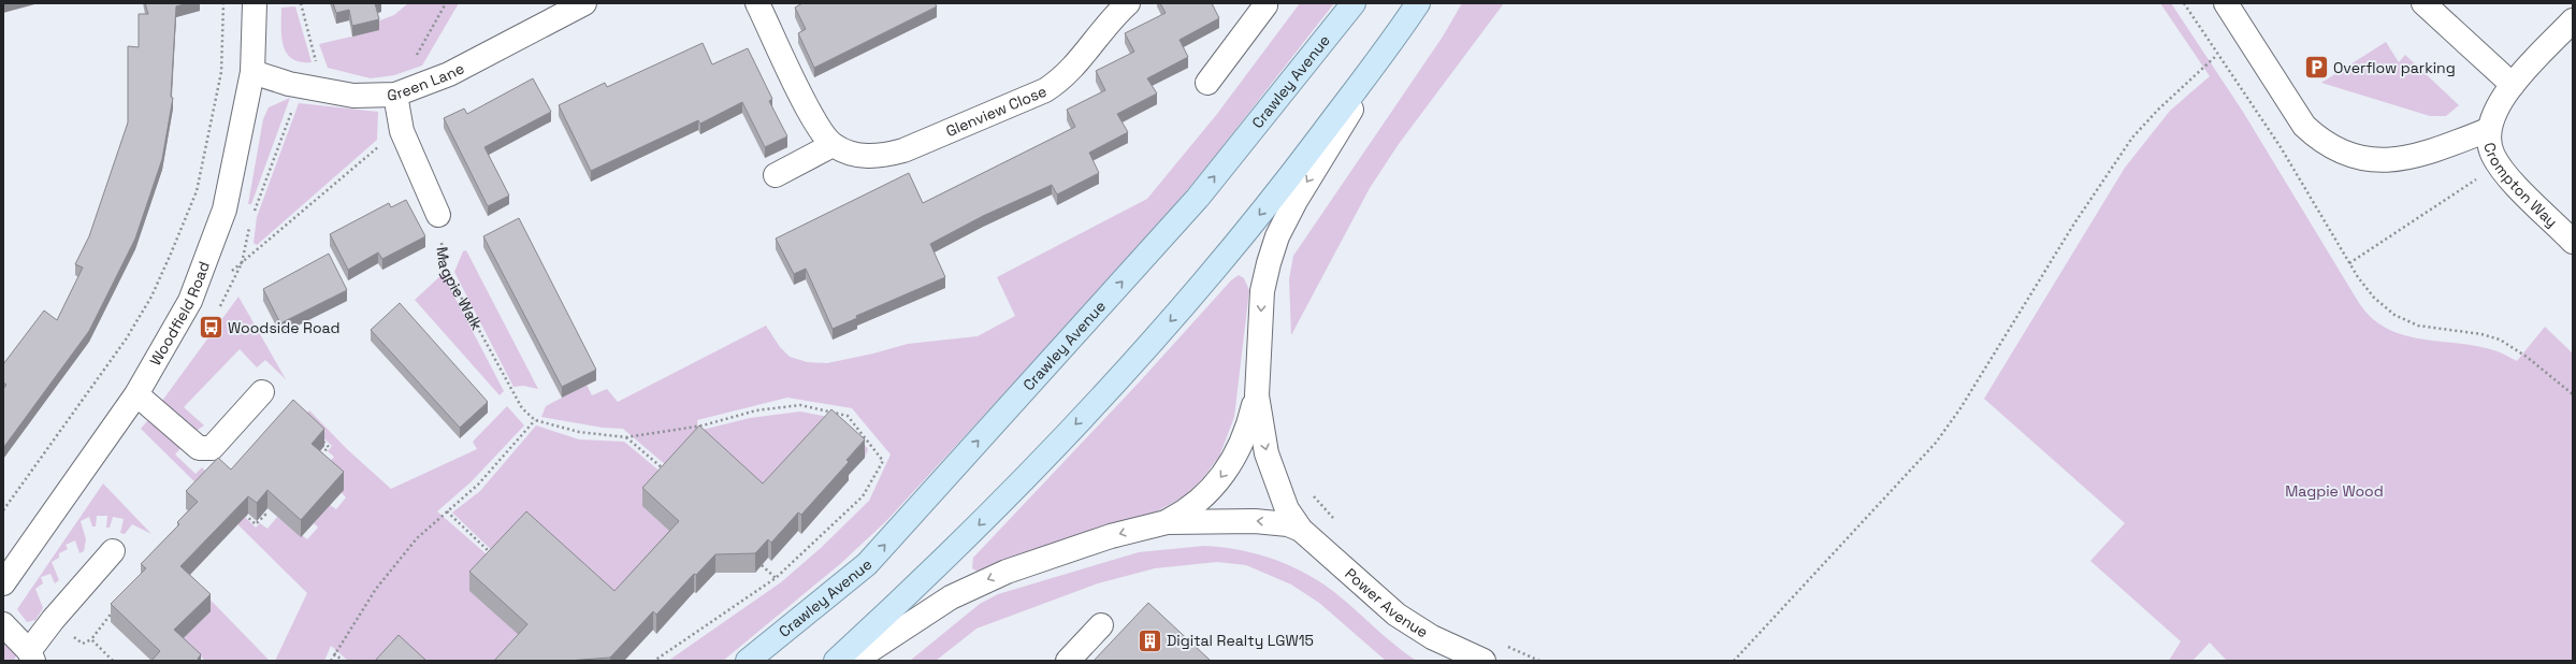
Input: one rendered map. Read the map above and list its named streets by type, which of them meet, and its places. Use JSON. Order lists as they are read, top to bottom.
{
  "streets": {
    "main road": ["Crawley Avenue"],
    "street": [
      "Green Lane",
      "Glenview Close",
      "Crompton Way",
      "Woodfield Road",
      "Power Avenue"
    ],
    "path": ["Magpie Walk"]
  },
  "crossings": [
    ["Green Lane", "Woodfield Road"]
  ],
  "parks": ["Magpie Wood"],
  "places": {
    "parking": ["Overflow parking"],
    "bus stop": ["Woodside Road"],
    "building": ["Digital Realty LGW15"]
  }
}
